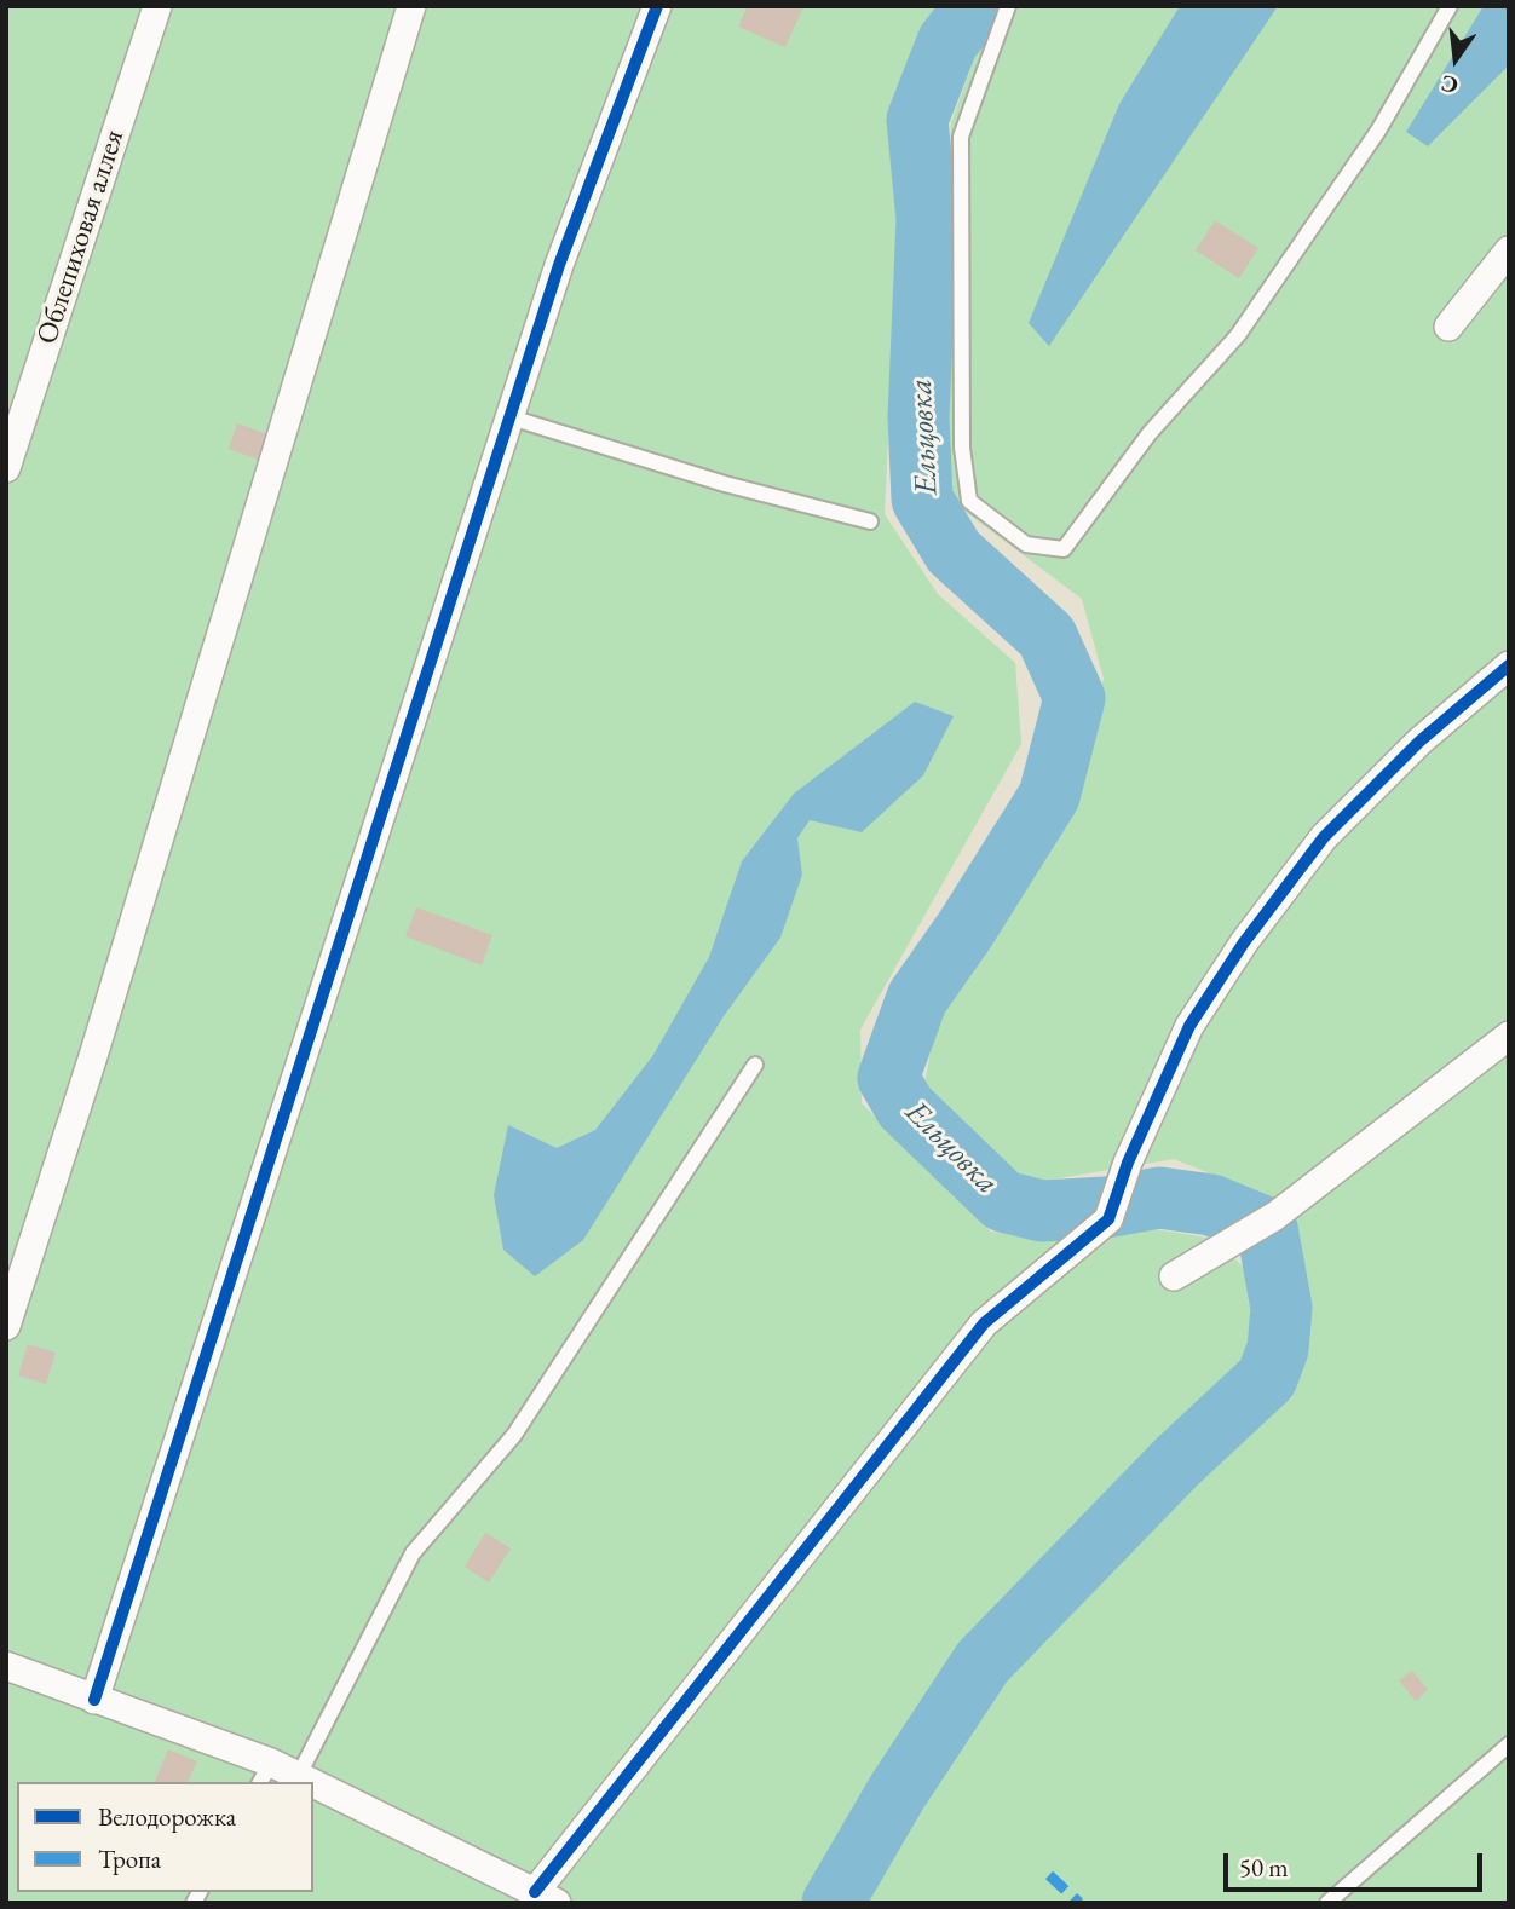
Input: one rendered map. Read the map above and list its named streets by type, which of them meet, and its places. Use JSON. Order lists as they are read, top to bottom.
{
  "streets": {
    "street": ["Облепиховая аллея"]
  },
  "water": ["Ельцовка"],
  "legend": ["Велодорожка", "Тропа"],
  "scale_bar": "50 m",
  "north": "bottom"
}
